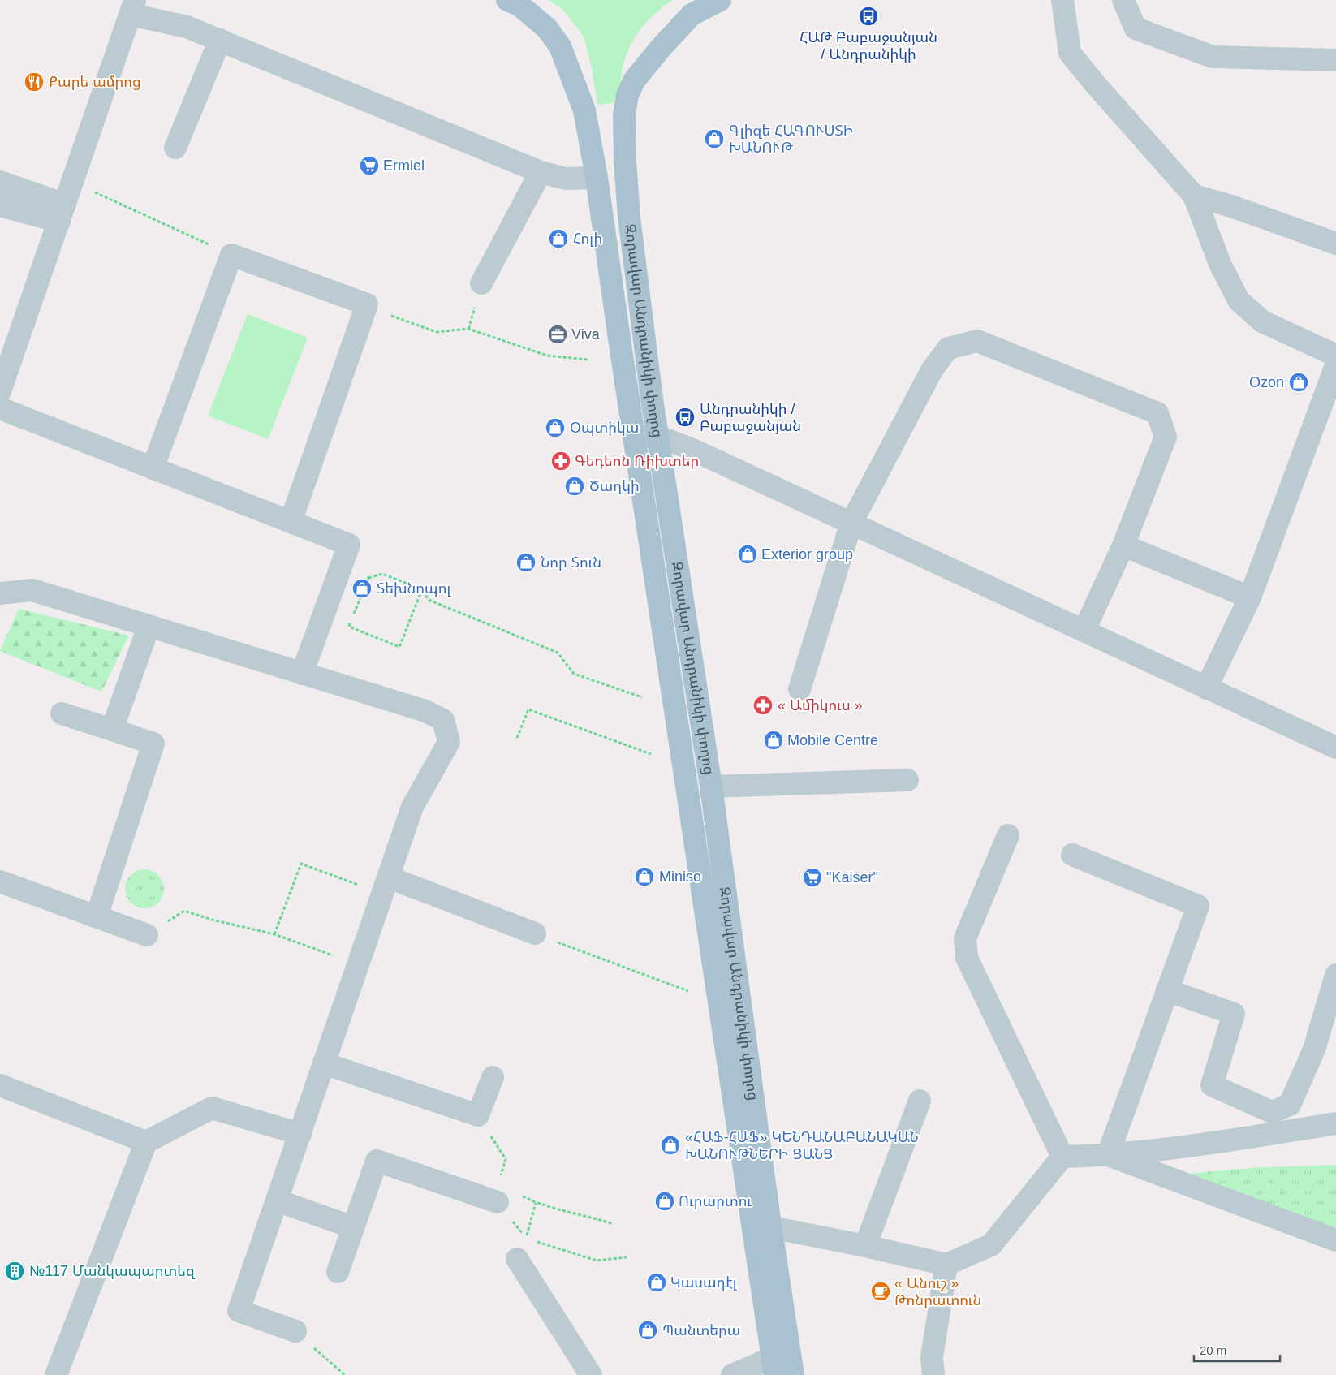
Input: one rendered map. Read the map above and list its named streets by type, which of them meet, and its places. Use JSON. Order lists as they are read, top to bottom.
{
  "streets": {
    "main road": ["Զորավար Անդրանիկի փողոց"]
  },
  "places": {
    "bus stop": ["ՀԱԹ Բաբաջանյան / Անդրանիկի", "Անդրանիկի / Բաբաջանյան"],
    "restaurant": ["Քարե ամրոց"],
    "shop": [
      "Գլիզե ՀԱԳՈՒՍՏԻ ԽԱՆՈՒԹ",
      "Հոլի",
      "Ozon",
      "Օպտիկա",
      "Ծաղկի",
      "Exterior group",
      "Նոր Տուն",
      "Տեխնոպոլ",
      "Mobile Centre",
      "Miniso",
      "«ՀԱՖ-ՀԱՖ» ԿԵՆԴԱՆԱԲԱՆԱԿԱՆ ԽԱՆՈՒԹՆԵՐԻ ՑԱՆՑ",
      "Ուրարտու",
      "Կասադէլ",
      "Պանտերա"
    ],
    "supermarket": ["Ermiel", "\"Kaiser\""],
    "office": ["Viva"],
    "pharmacy": ["Գեդեոն Ռիխտեր", "« Ամիկուս »"],
    "building": ["№117 Մանկապարտեզ"],
    "cafe": ["« Անուշ » Թոնրատուն"]
  },
  "scale_bar": "20 m"
}
